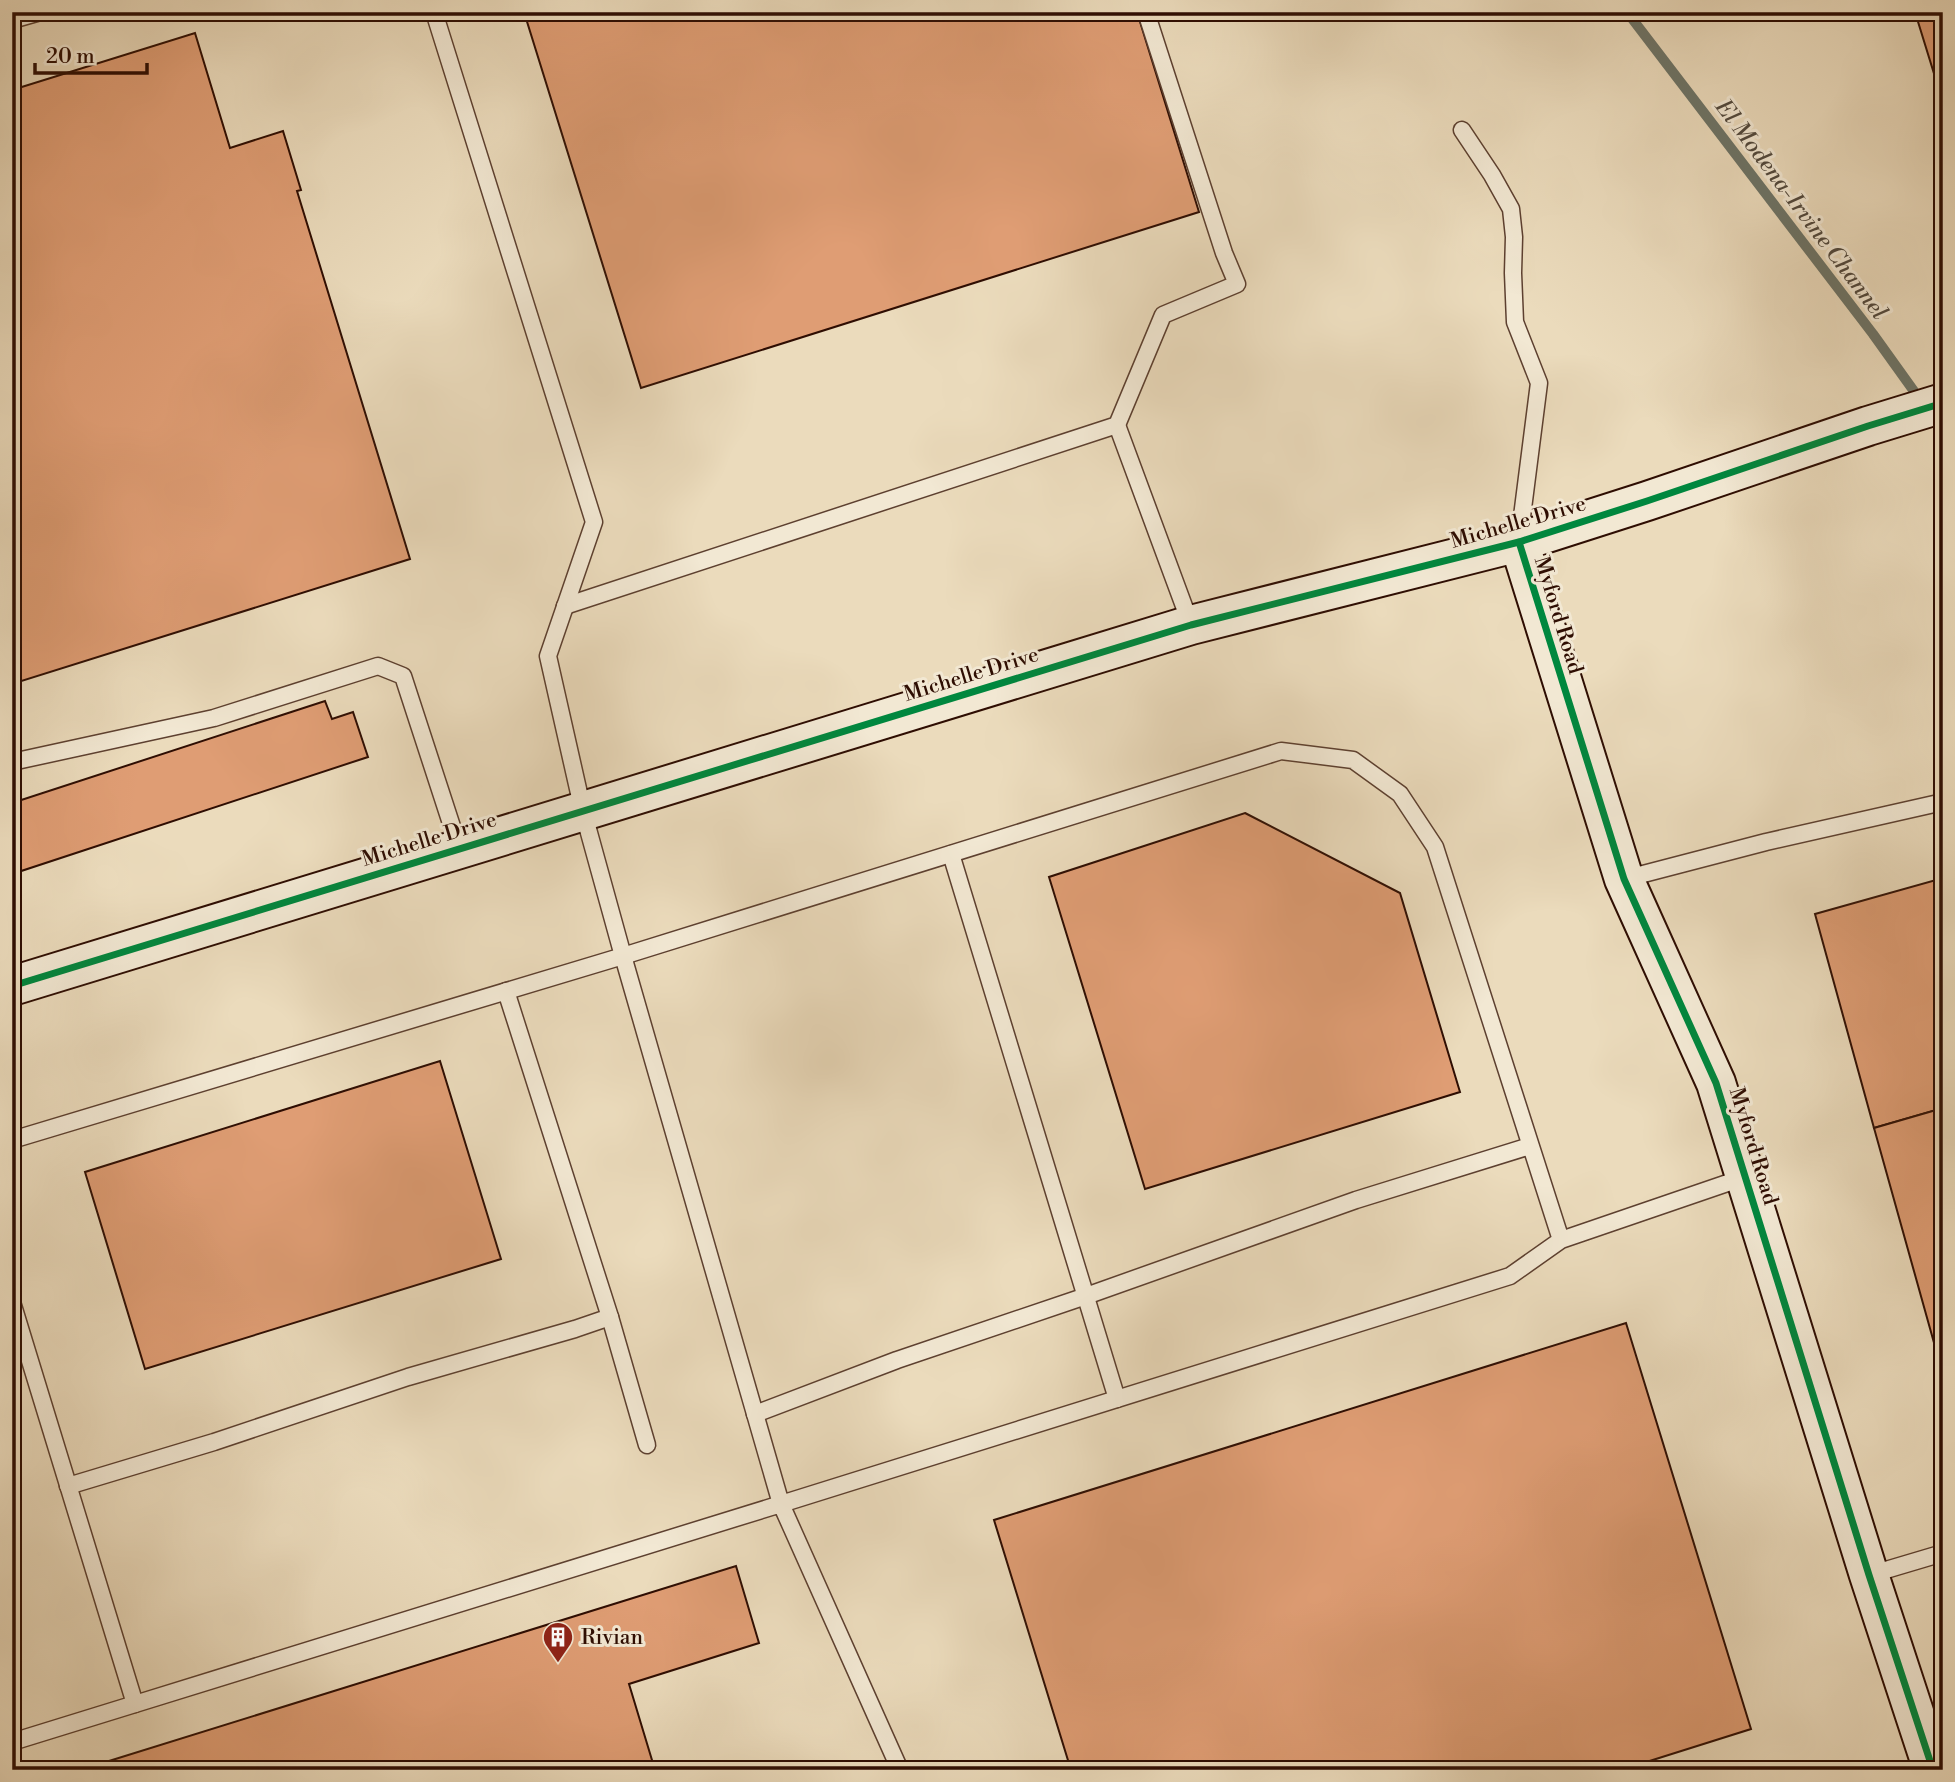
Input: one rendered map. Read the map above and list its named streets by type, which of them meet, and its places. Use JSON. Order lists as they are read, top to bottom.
{
  "streets": {
    "street": ["Michelle Drive", "Myford Road"]
  },
  "crossings": [
    ["Michelle Drive", "Myford Road"]
  ],
  "water": ["El Modena-Irvine Channel"],
  "places": {
    "building": ["Rivian"]
  },
  "scale_bar": "20 m"
}
